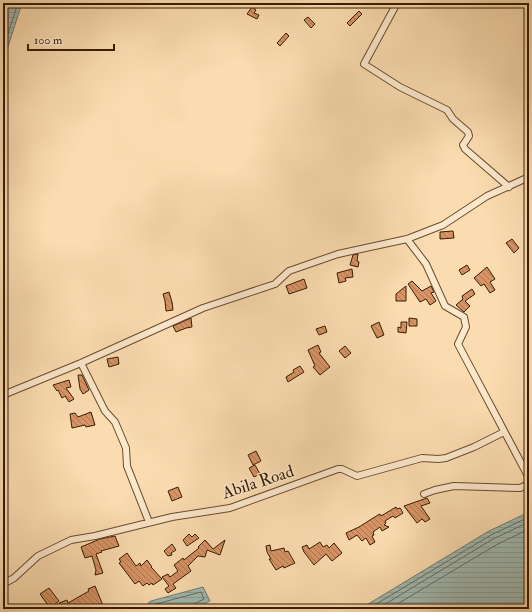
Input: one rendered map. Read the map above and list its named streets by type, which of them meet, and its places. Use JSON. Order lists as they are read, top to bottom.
{
  "streets": {
    "street": ["Abila Road"]
  },
  "scale_bar": "100 m"
}
